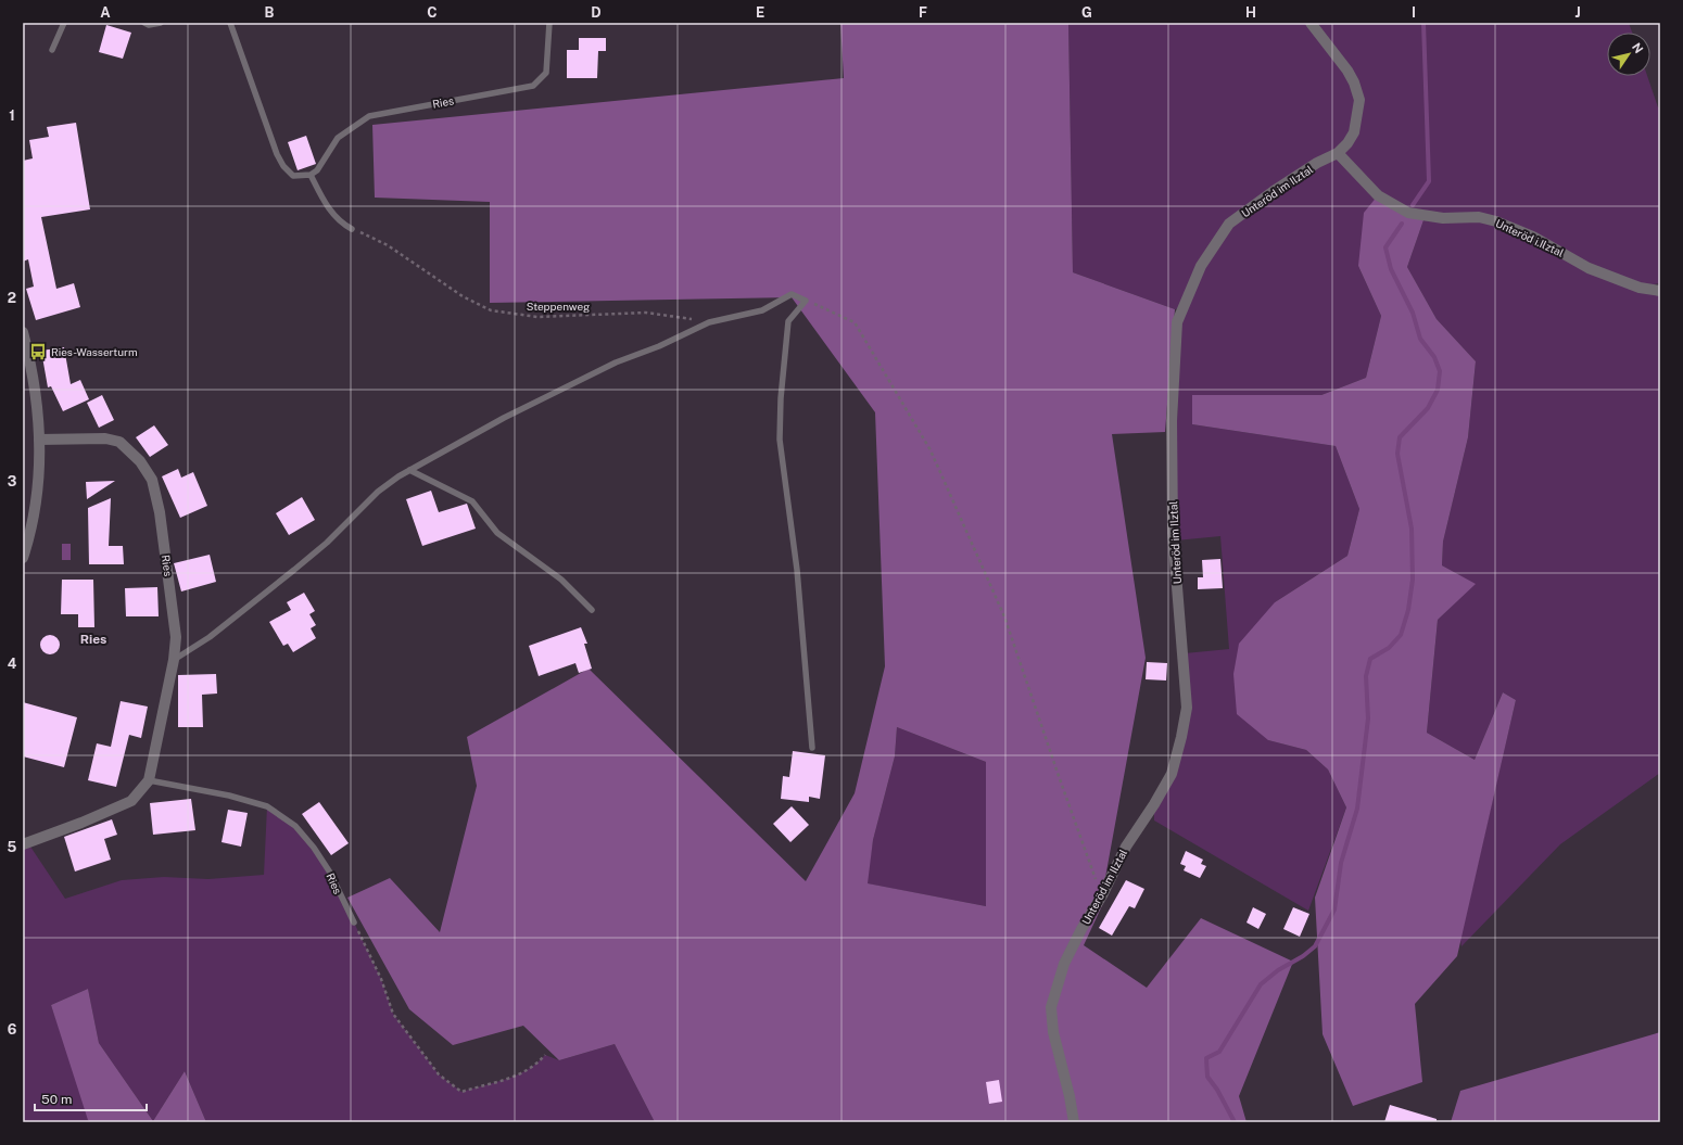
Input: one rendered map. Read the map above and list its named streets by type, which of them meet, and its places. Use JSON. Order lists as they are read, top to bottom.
{
  "streets": {
    "street": ["Ries", "Unteröd im Ilztal", "Unteröd i.Ilztal"],
    "path": ["Steppenweg"]
  },
  "crossings": [
    ["Unteröd im Ilztal", "Unteröd i.Ilztal"]
  ],
  "districts": ["Ries"],
  "places": {
    "bus stop": ["Ries-Wasserturm"]
  },
  "scale_bar": "50 m",
  "north": "top right",
  "grid": {
    "columns": [
      "A",
      "B",
      "C",
      "D",
      "E",
      "F",
      "G",
      "H",
      "I",
      "J"
    ],
    "rows": [
      "1",
      "2",
      "3",
      "4",
      "5",
      "6"
    ]
  }
}
